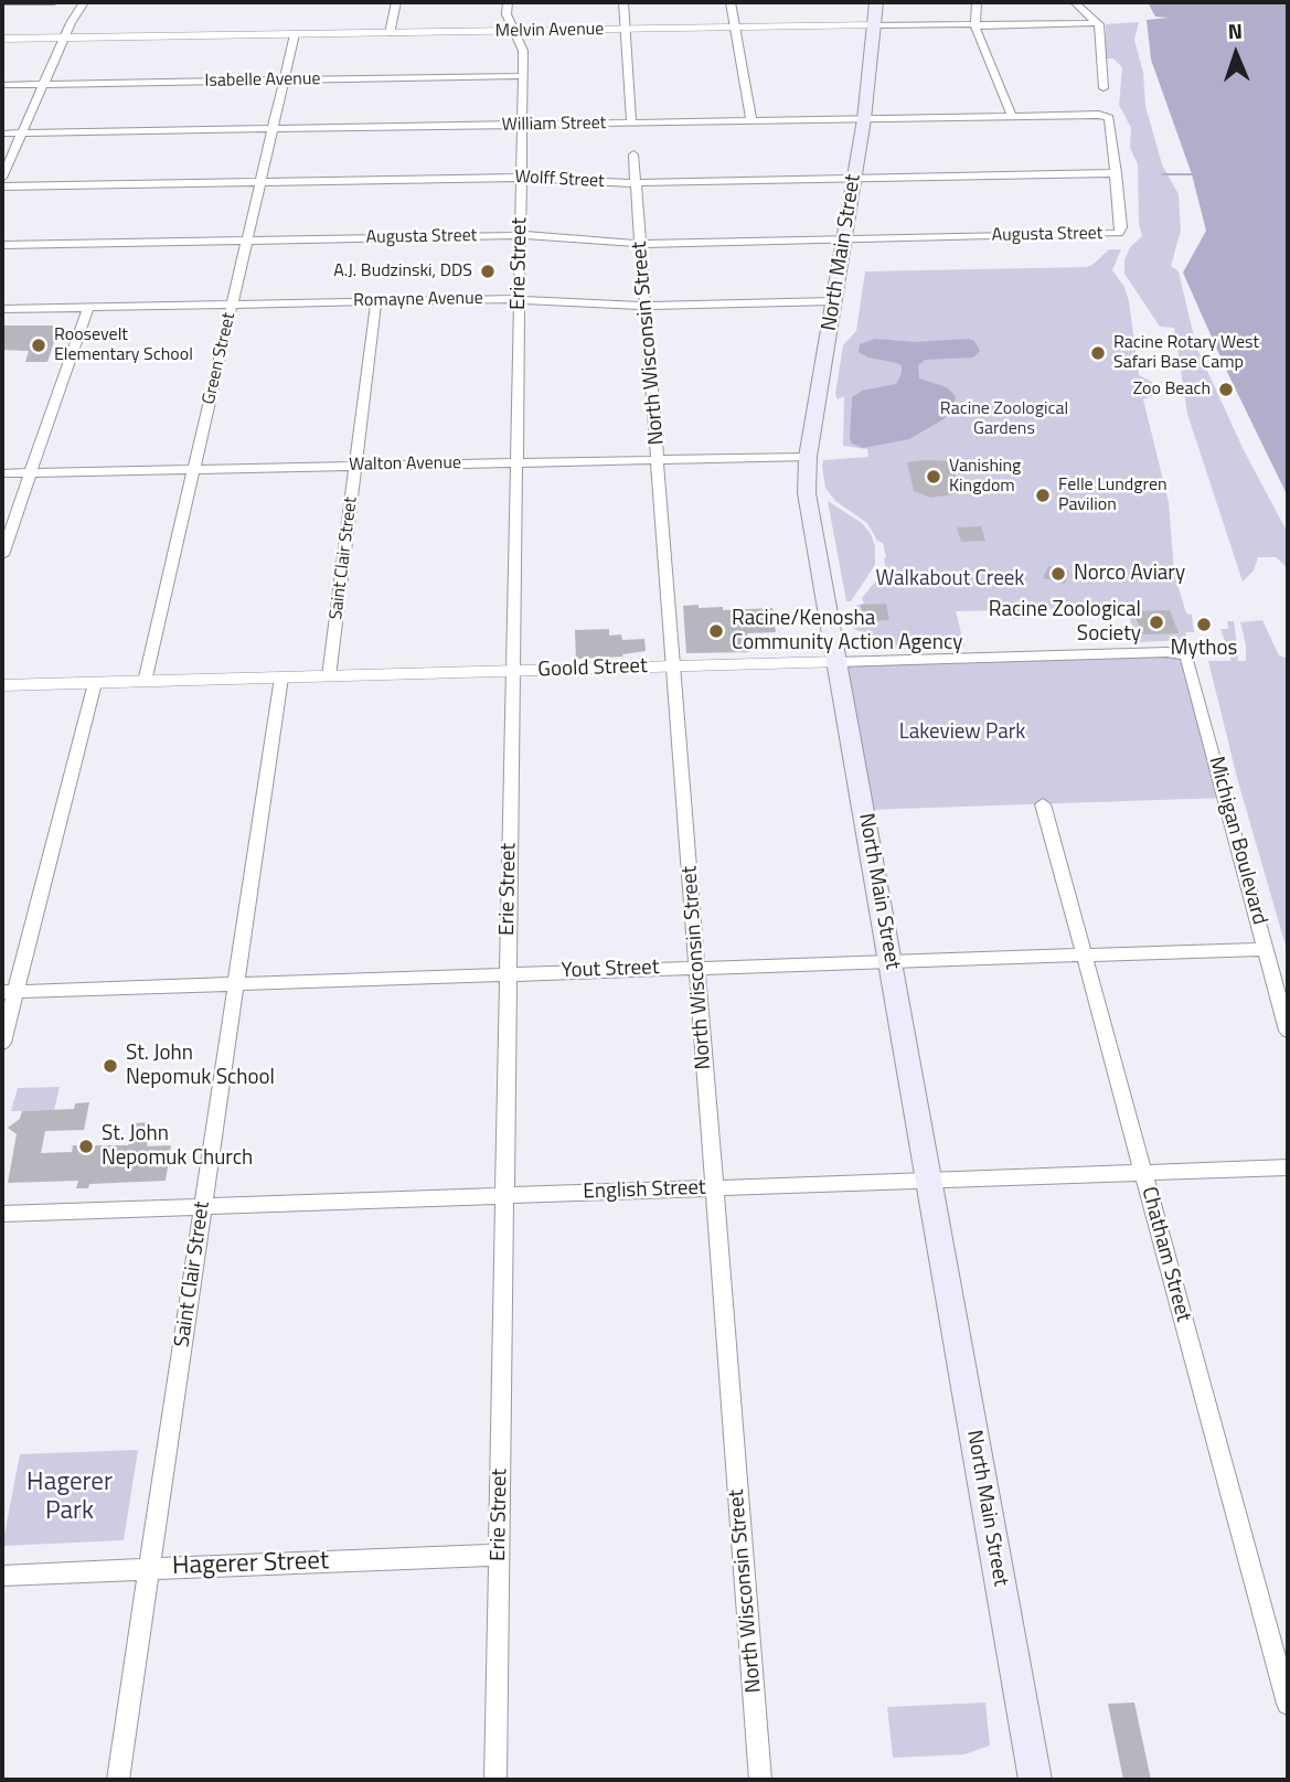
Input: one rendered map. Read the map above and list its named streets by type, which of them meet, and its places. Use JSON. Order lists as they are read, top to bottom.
{
  "streets": {
    "main road": ["North Main Street"],
    "street": [
      "Melvin Avenue",
      "Isabelle Avenue",
      "William Street",
      "Wolff Street",
      "Augusta Street",
      "Erie Street",
      "Romayne Avenue",
      "North Wisconsin Street",
      "Green Street",
      "Walton Avenue",
      "Saint Clair Street",
      "Goold Street",
      "Michigan Boulevard",
      "Yout Street",
      "English Street",
      "Chatham Street",
      "Hagerer Street"
    ]
  },
  "crossings": [
    ["Melvin Avenue", "North Main Street"],
    ["Melvin Avenue", "Erie Street"],
    ["Melvin Avenue", "Green Street"],
    ["Isabelle Avenue", "Erie Street"],
    ["Isabelle Avenue", "Green Street"],
    ["William Street", "Wolff Street"],
    ["William Street", "Augusta Street"],
    ["William Street", "North Main Street"],
    ["William Street", "Erie Street"],
    ["William Street", "Green Street"],
    ["Wolff Street", "Augusta Street"],
    ["Wolff Street", "North Main Street"],
    ["Wolff Street", "Erie Street"],
    ["Wolff Street", "North Wisconsin Street"],
    ["Wolff Street", "Green Street"],
    ["Augusta Street", "North Main Street"],
    ["Augusta Street", "Erie Street"],
    ["Augusta Street", "North Wisconsin Street"],
    ["Augusta Street", "Green Street"],
    ["North Main Street", "Romayne Avenue"],
    ["North Main Street", "Walton Avenue"],
    ["North Main Street", "Goold Street"],
    ["North Main Street", "Yout Street"],
    ["North Main Street", "English Street"],
    ["Erie Street", "Romayne Avenue"],
    ["Erie Street", "Walton Avenue"],
    ["Erie Street", "Goold Street"],
    ["Erie Street", "Yout Street"],
    ["Erie Street", "English Street"],
    ["Erie Street", "Hagerer Street"],
    ["Romayne Avenue", "North Wisconsin Street"],
    ["Romayne Avenue", "Green Street"],
    ["Romayne Avenue", "Saint Clair Street"],
    ["North Wisconsin Street", "Walton Avenue"],
    ["North Wisconsin Street", "Goold Street"],
    ["North Wisconsin Street", "Yout Street"],
    ["North Wisconsin Street", "English Street"],
    ["Green Street", "Walton Avenue"],
    ["Green Street", "Goold Street"],
    ["Walton Avenue", "Saint Clair Street"],
    ["Saint Clair Street", "Goold Street"],
    ["Saint Clair Street", "Yout Street"],
    ["Saint Clair Street", "English Street"],
    ["Saint Clair Street", "Hagerer Street"],
    ["Goold Street", "Michigan Boulevard"],
    ["Michigan Boulevard", "Yout Street"],
    ["Yout Street", "Chatham Street"],
    ["English Street", "Chatham Street"]
  ],
  "parks": [
    "Racine Zoological Gardens",
    "Walkabout Creek",
    "Lakeview Park",
    "Hagerer Park"
  ],
  "places": [
    "A.J. Budzinski, DDS",
    "Roosevelt Elementary School",
    "Racine Rotary West Safari Base Camp",
    "Zoo Beach",
    "Vanishing Kingdom",
    "Felle Lundgren Pavilion",
    "Norco Aviary",
    "Racine Zoological Society",
    "Mythos",
    "Racine/Kenosha Community Action Agency",
    "St. John Nepomuk School",
    "St. John Nepomuk Church"
  ],
  "north": "top"
}
